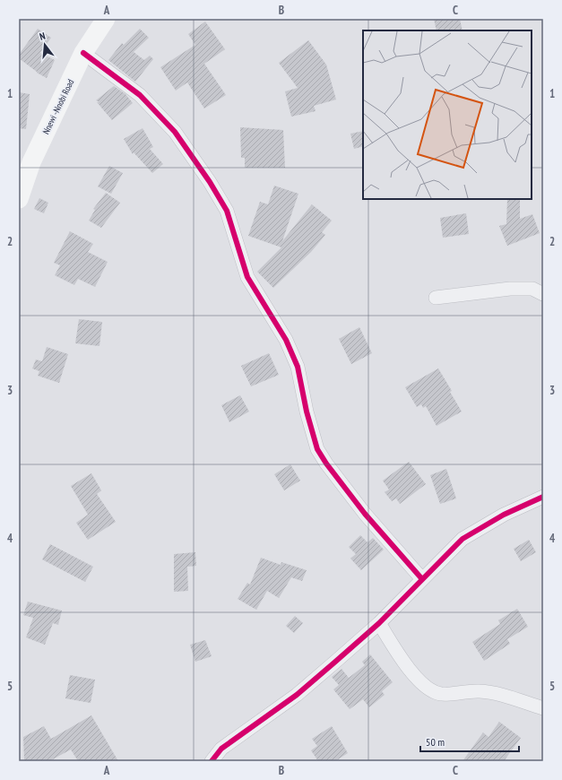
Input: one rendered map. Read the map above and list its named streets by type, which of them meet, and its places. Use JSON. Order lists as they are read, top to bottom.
{
  "streets": {
    "main road": ["Nnewi -Nnobi Road"]
  },
  "scale_bar": "50 m",
  "north": "top",
  "grid": {
    "columns": ["A", "B", "C"],
    "rows": [
      "1",
      "2",
      "3",
      "4",
      "5"
    ]
  }
}
